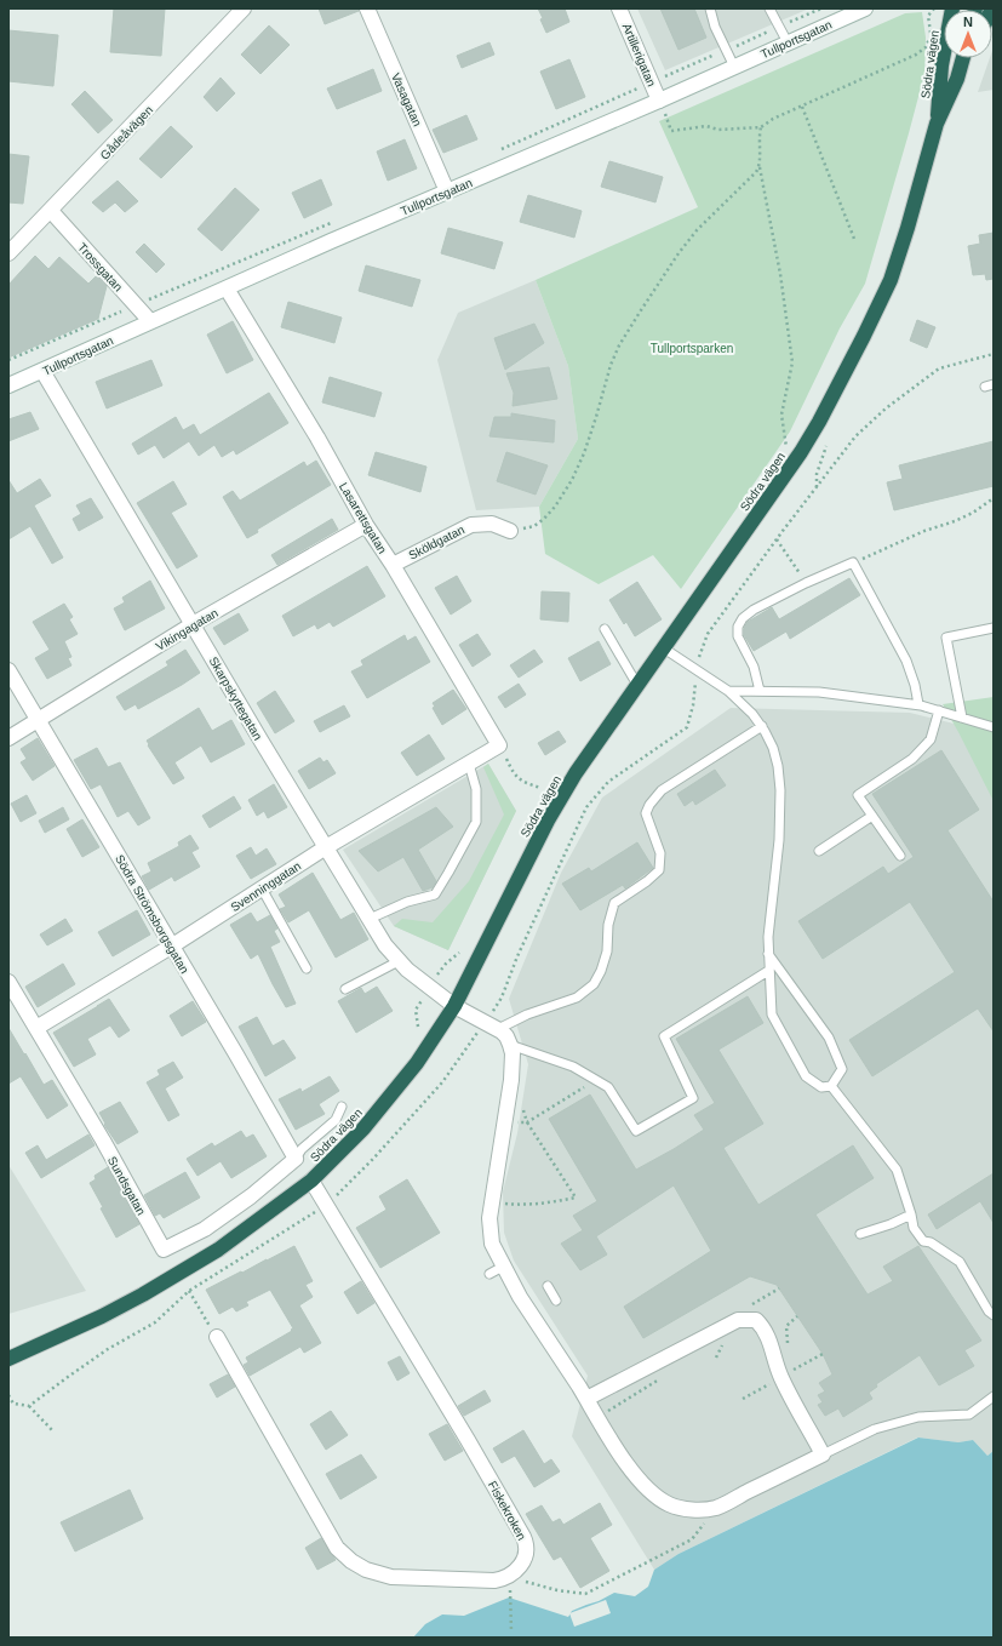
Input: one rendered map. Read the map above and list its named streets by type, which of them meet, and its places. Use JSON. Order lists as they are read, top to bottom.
{
  "streets": {
    "highway": ["Södra vägen"],
    "street": [
      "Tullportsgatan",
      "Artillerigatan",
      "Vasagatan",
      "Gådeåvägen",
      "Trossgatan",
      "Lasarettsgatan",
      "Sköldgatan",
      "Vikingagatan",
      "Skarpskyttegatan",
      "Svenninggatan",
      "Södra Strömsborgsgatan",
      "Sundsgatan",
      "Fiskekroken"
    ]
  },
  "crossings": [
    ["Tullportsgatan", "Artillerigatan"],
    ["Tullportsgatan", "Vasagatan"],
    ["Tullportsgatan", "Trossgatan"],
    ["Tullportsgatan", "Lasarettsgatan"],
    ["Tullportsgatan", "Skarpskyttegatan"],
    ["Södra vägen", "Skarpskyttegatan"],
    ["Södra vägen", "Fiskekroken"],
    ["Gådeåvägen", "Trossgatan"],
    ["Lasarettsgatan", "Sköldgatan"],
    ["Lasarettsgatan", "Vikingagatan"],
    ["Lasarettsgatan", "Svenninggatan"],
    ["Vikingagatan", "Skarpskyttegatan"],
    ["Vikingagatan", "Södra Strömsborgsgatan"],
    ["Skarpskyttegatan", "Svenninggatan"],
    ["Svenninggatan", "Södra Strömsborgsgatan"],
    ["Svenninggatan", "Sundsgatan"],
    ["Södra Strömsborgsgatan", "Sundsgatan"]
  ],
  "parks": ["Tullportsparken"],
  "north": "top"
}
